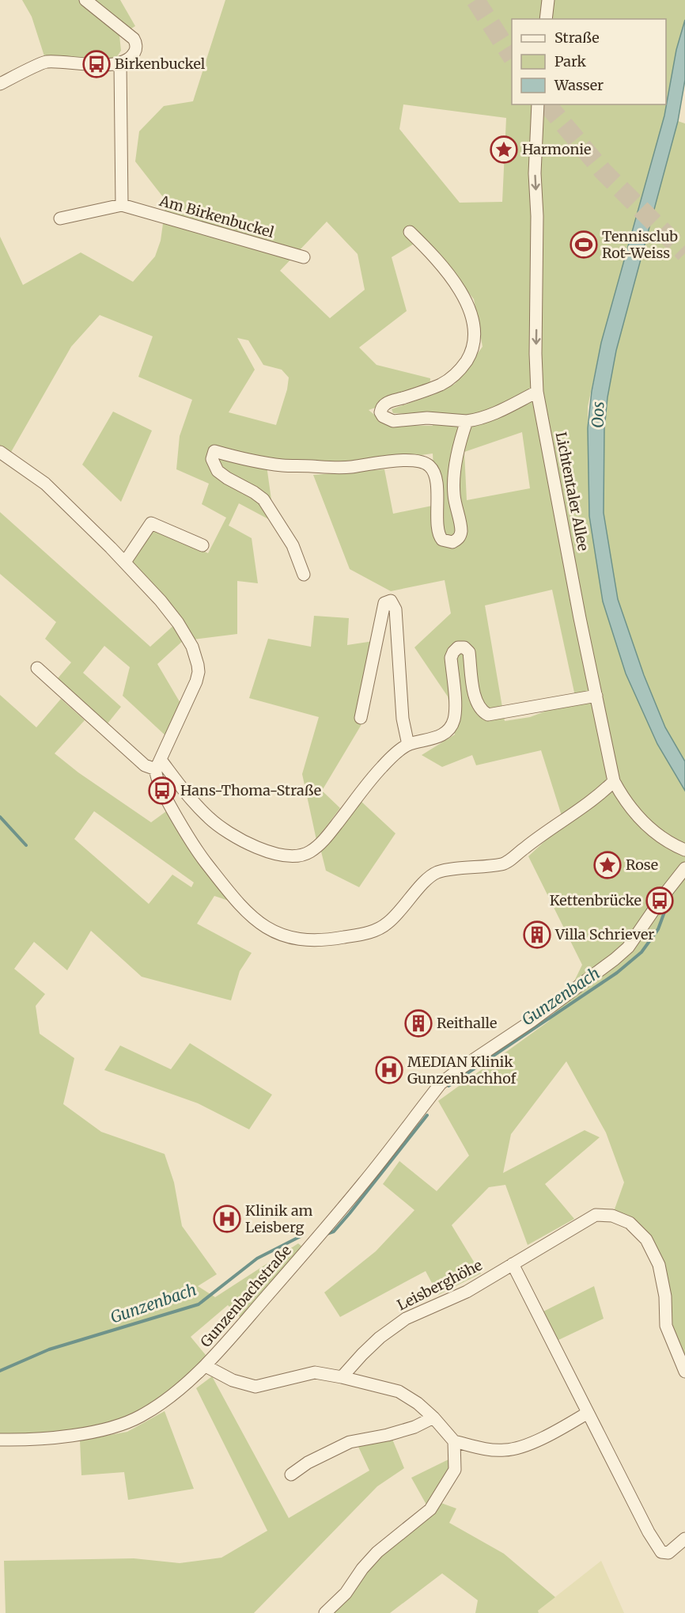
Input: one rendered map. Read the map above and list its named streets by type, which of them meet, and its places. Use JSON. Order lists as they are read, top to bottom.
{
  "streets": {
    "street": [
      "Am Birkenbuckel",
      "Lichtentaler Allee",
      "Leisberghöhe",
      "Gunzenbachstraße"
    ]
  },
  "one_way": ["Lichtentaler Allee"],
  "water": ["Oos", "Gunzenbach"],
  "places": {
    "bus stop": ["Birkenbuckel", "Hans-Thoma-Straße", "Kettenbrücke"],
    "place": ["Harmonie", "Rose"],
    "sports": ["Tennisclub Rot-Weiss"],
    "building": ["Villa Schriever", "Reithalle"],
    "hospital": ["MEDIAN Klinik Gunzenbachhof", "Klinik am Leisberg"]
  },
  "legend": ["Straße", "Park", "Wasser"]
}
